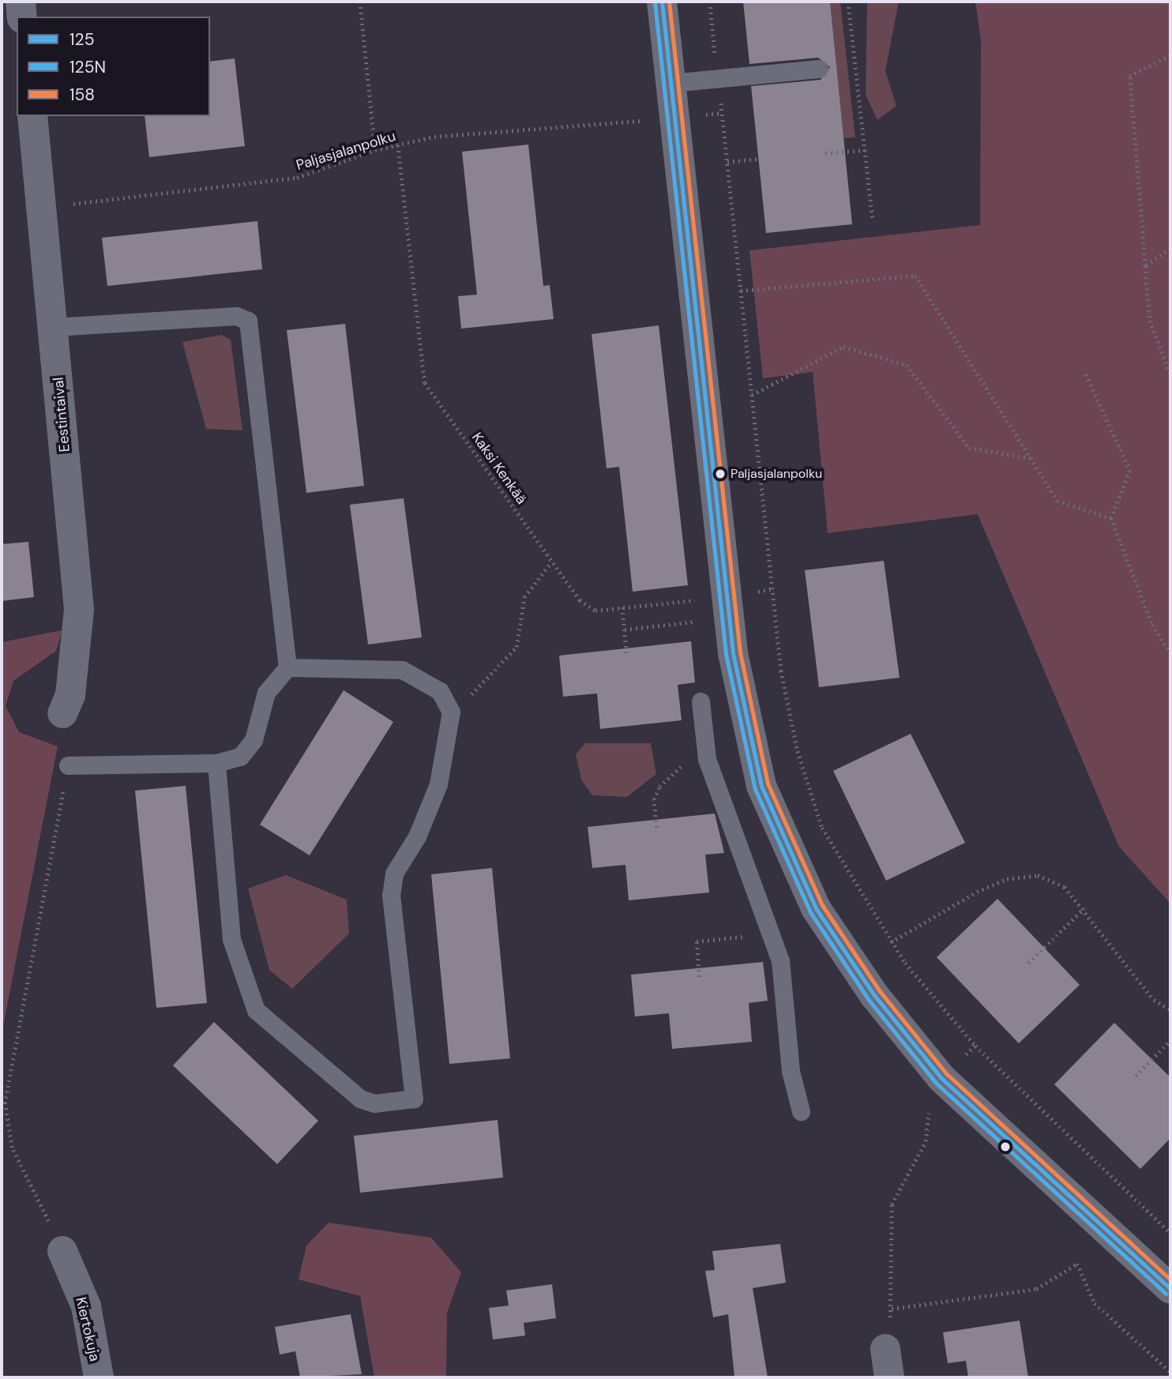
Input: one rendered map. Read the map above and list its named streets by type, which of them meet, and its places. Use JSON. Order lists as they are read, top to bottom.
{
  "streets": {
    "street": ["Eestintaival", "Kiertokuja"],
    "path": ["Paljasjalanpolku", "Kaksi Kenkää"]
  },
  "crossings": [
    ["Paljasjalanpolku", "Eestintaival"],
    ["Paljasjalanpolku", "Kaksi Kenkää"]
  ],
  "places": ["Paljasjalanpolku"],
  "lines": ["transit line 125", "transit line 158", "transit line 125N"],
  "legend": ["125", "125N", "158"]
}
